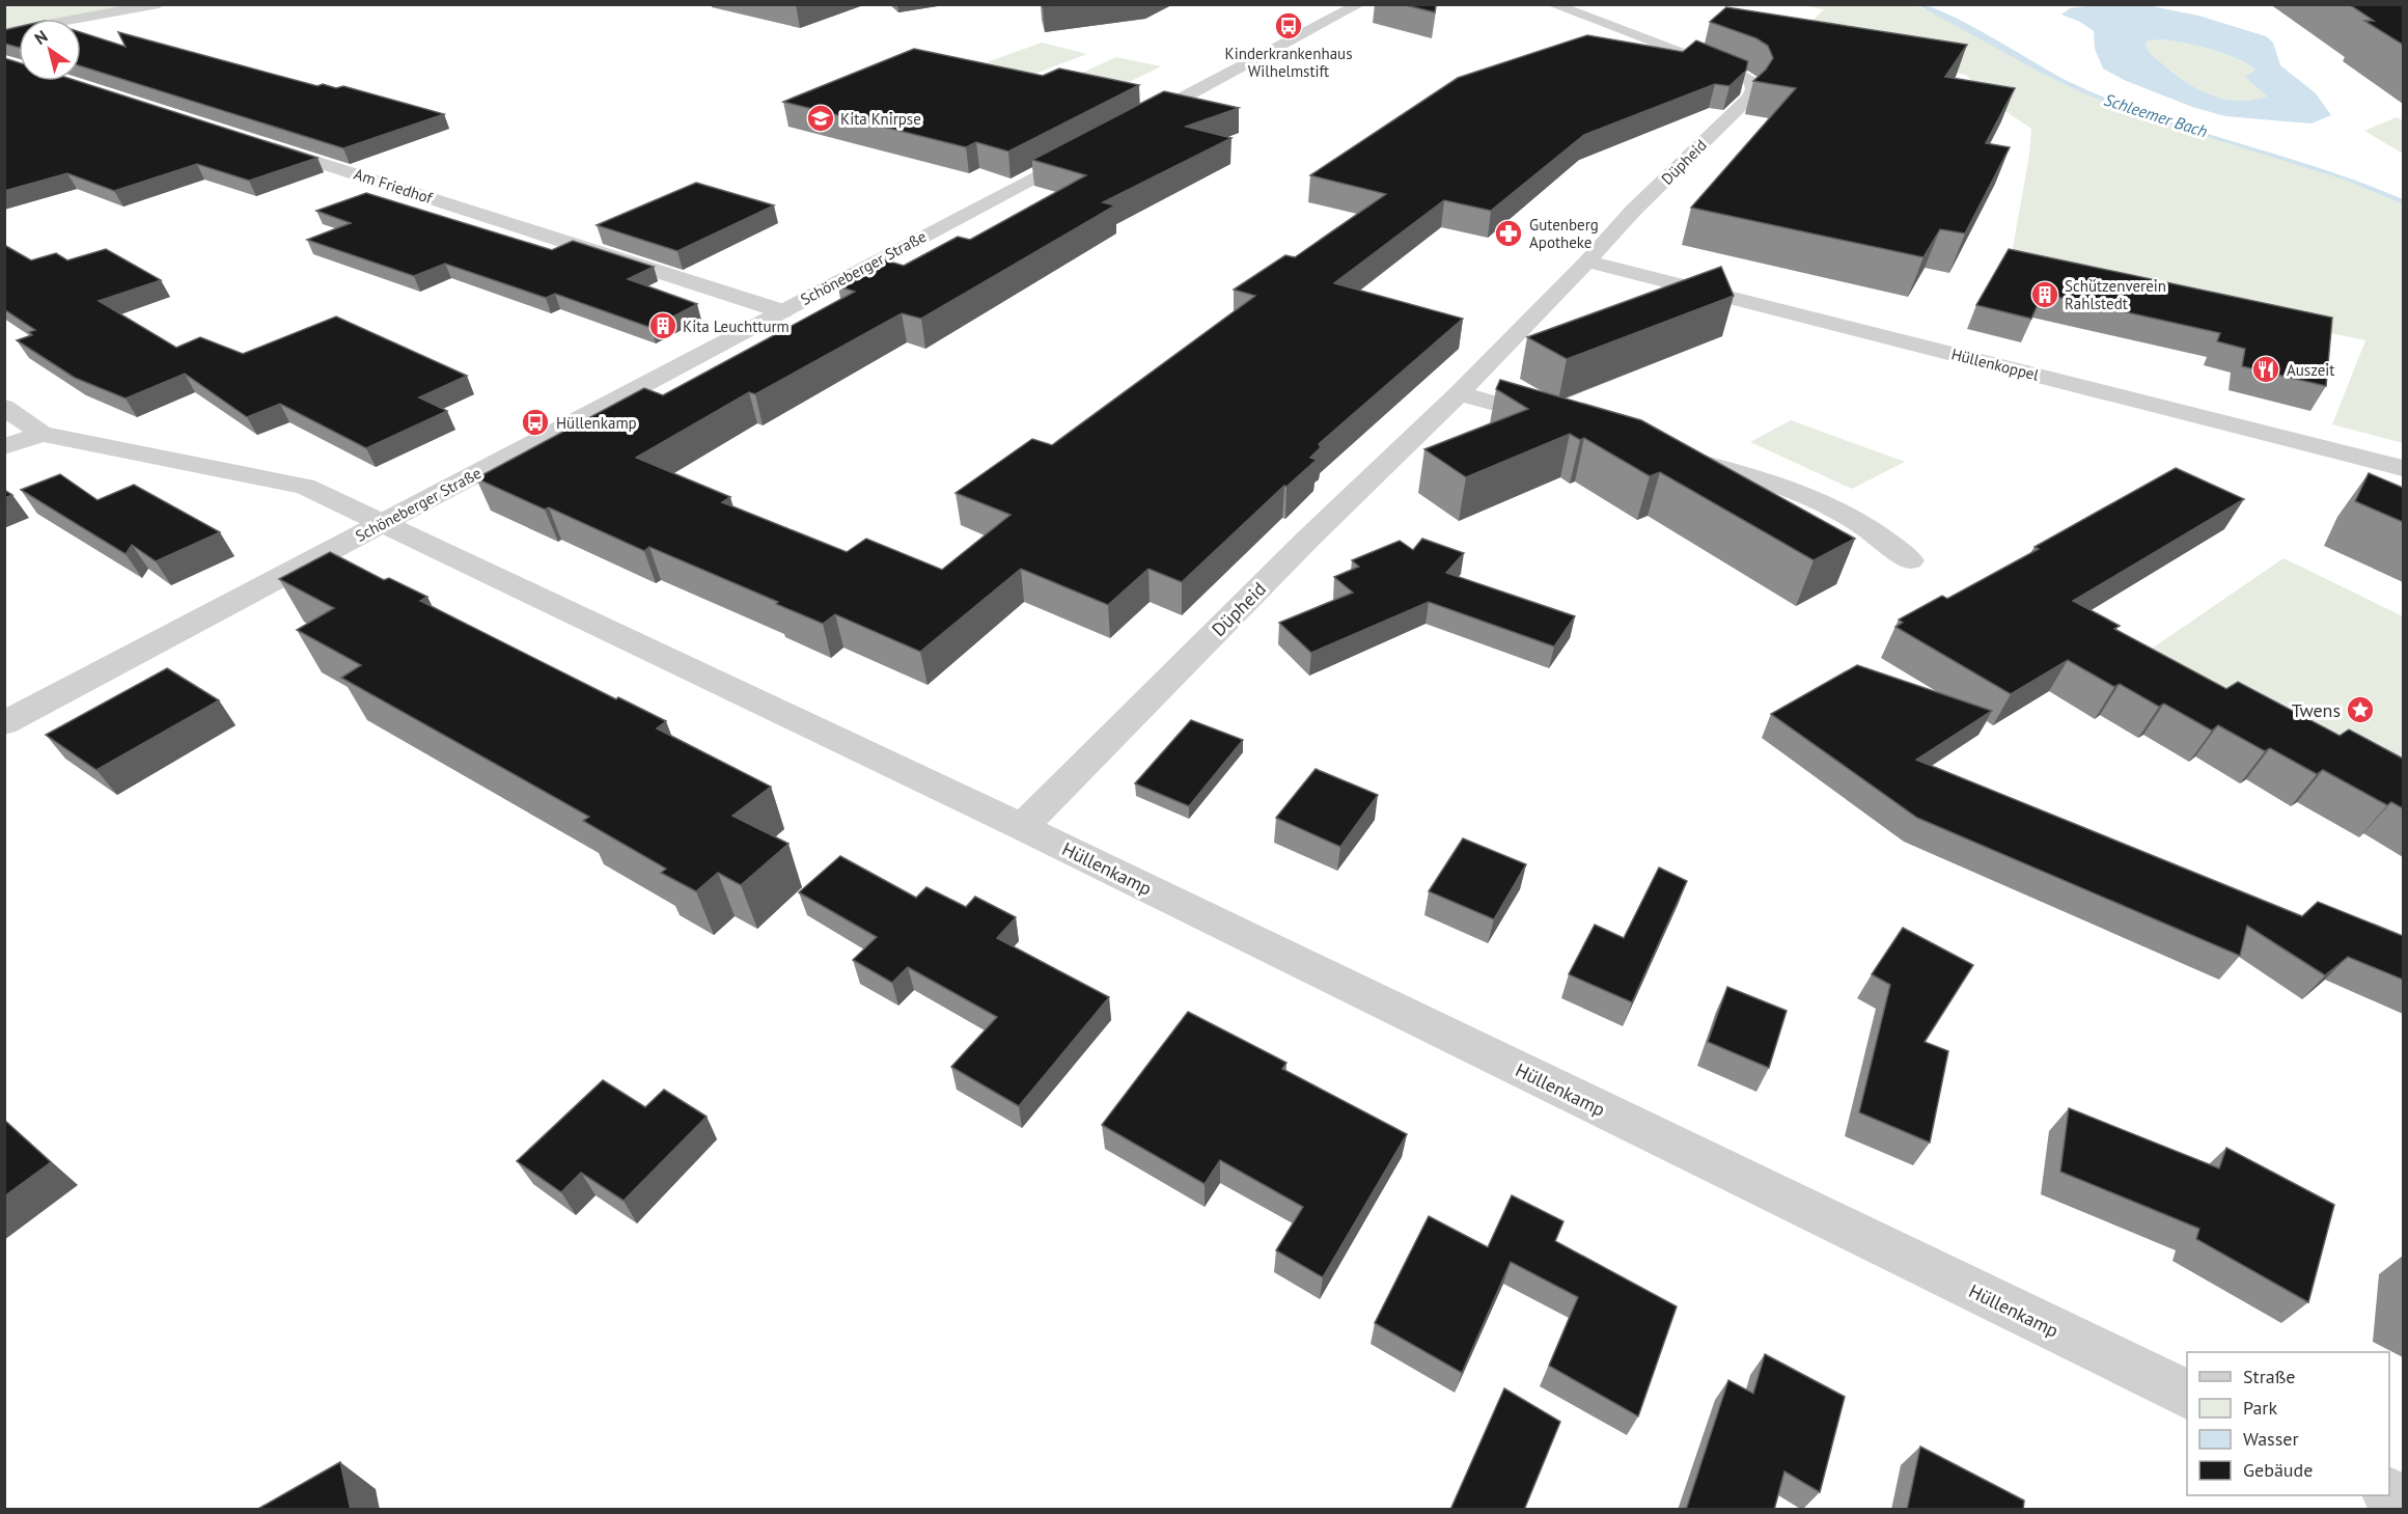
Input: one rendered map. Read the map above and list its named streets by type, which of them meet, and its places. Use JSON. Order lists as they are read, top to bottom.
{
  "streets": {
    "street": [
      "Düpheid",
      "Am Friedhof",
      "Schöneberger Straße",
      "Hüllenkoppel",
      "Hüllenkamp"
    ]
  },
  "crossings": [
    ["Düpheid", "Hüllenkoppel"],
    ["Düpheid", "Hüllenkamp"],
    ["Am Friedhof", "Schöneberger Straße"],
    ["Schöneberger Straße", "Hüllenkamp"]
  ],
  "water": ["Schleemer Bach"],
  "places": {
    "bus stop": ["Kinderkrankenhaus Wilhelmstift", "Hüllenkamp"],
    "school or university": ["Kita Knirpse"],
    "pharmacy": ["Gutenberg Apotheke"],
    "building": ["Schützenverein Rahlstedt", "Kita Leuchtturm"],
    "restaurant": ["Auszeit"],
    "place": ["Twens"]
  },
  "legend": [
    "Straße",
    "Park",
    "Wasser",
    "Gebäude"
  ],
  "north": "top left"
}
